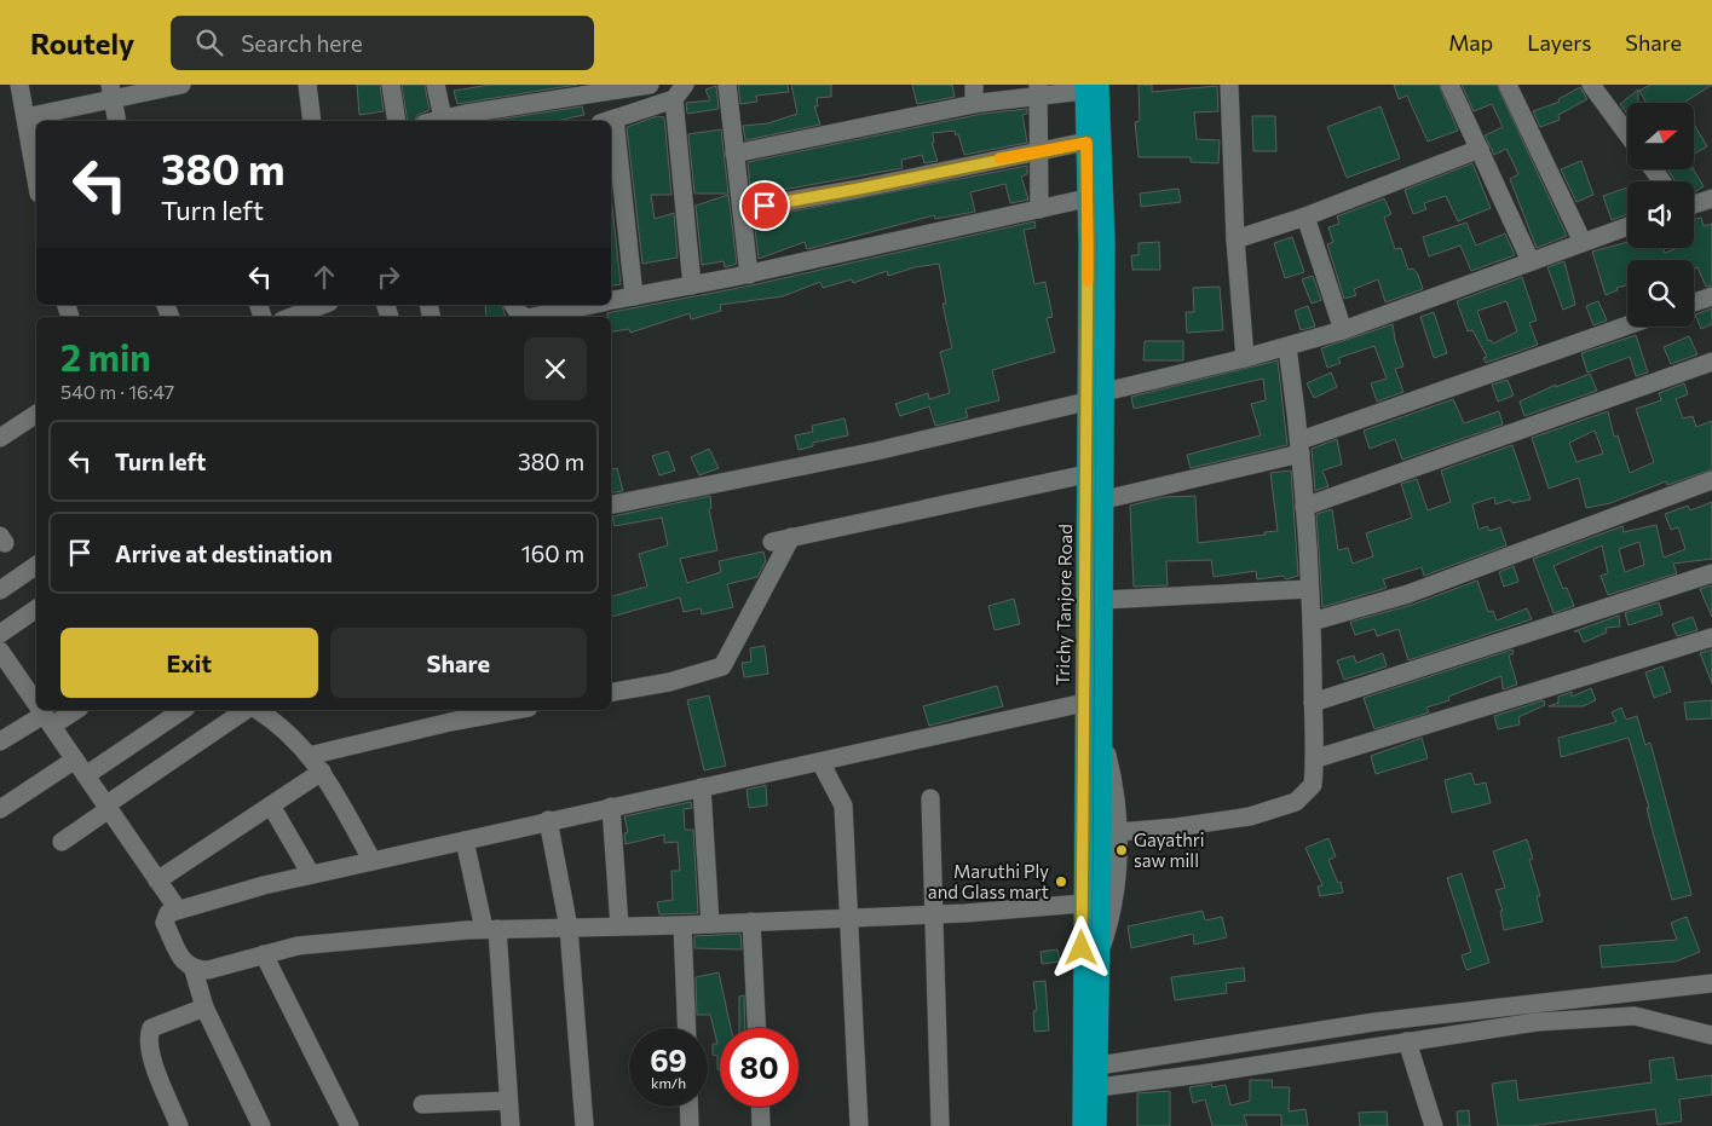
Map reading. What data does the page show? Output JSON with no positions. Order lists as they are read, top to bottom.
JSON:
{
  "streets": {
    "highway": ["Trichy Tanjore Road"]
  },
  "places": ["Gayathri saw mill", "Maruthi Ply and Glass mart"],
  "north": "right",
  "page": {
    "header": "Routely",
    "search": "Search here",
    "nav": ["Map", "Layers", "Share"],
    "turn": ["380 m", "Turn left"],
    "heading": ["2 min", "540 m · 16:47"],
    "list": [
      {
        "name": "Turn left",
        "value": "380 m"
      },
      {
        "name": "Arrive at destination",
        "value": "160 m"
      }
    ],
    "buttons": ["Exit", "Share"],
    "speed": "69 km/h",
    "limit": "80"
  }
}
